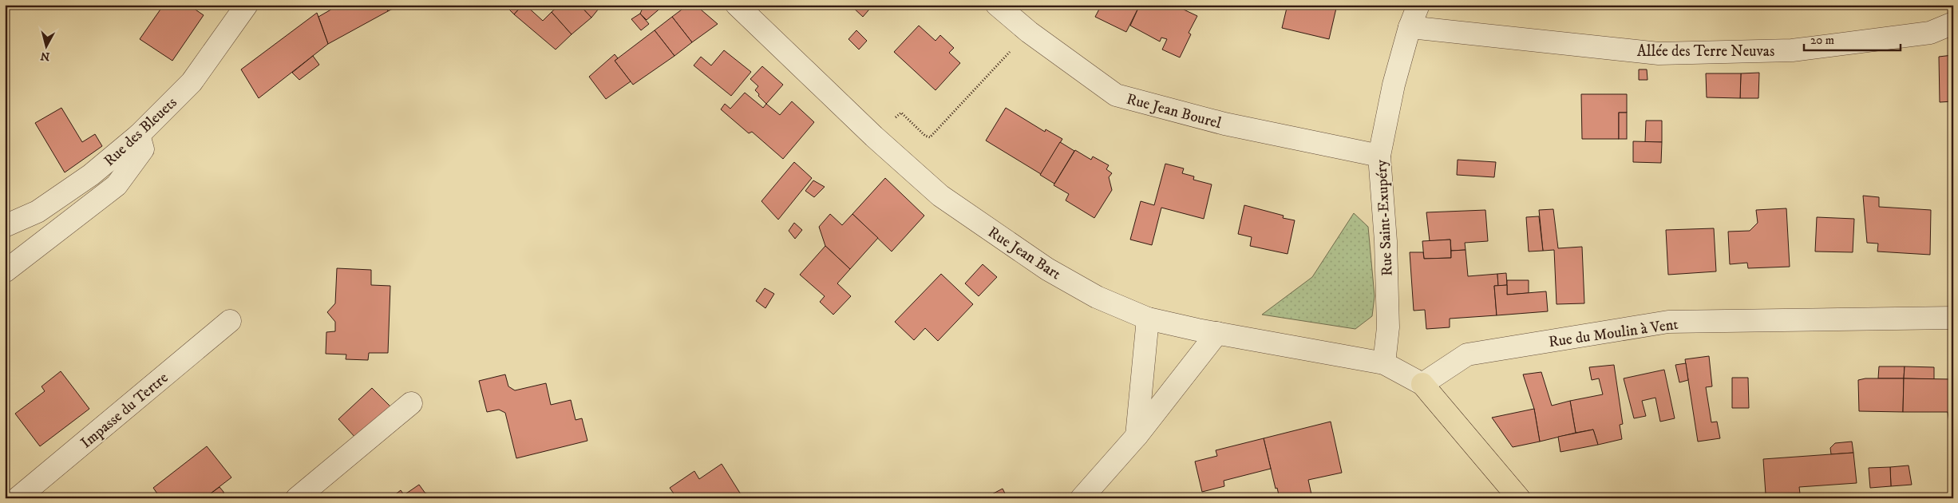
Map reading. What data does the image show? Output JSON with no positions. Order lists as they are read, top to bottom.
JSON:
{
  "streets": {
    "street": [
      "Allée des Terre Neuvas",
      "Rue Jean Bourel",
      "Rue des Bleuets",
      "Rue Saint-Exupéry",
      "Rue Jean Bart",
      "Rue du Moulin à Vent",
      "Impasse du Tertre"
    ]
  },
  "crossings": [
    ["Allée des Terre Neuvas", "Rue Saint-Exupéry"],
    ["Rue Jean Bourel", "Rue Saint-Exupéry"],
    ["Rue Saint-Exupéry", "Rue Jean Bart"]
  ],
  "scale_bar": "20 m",
  "north": "bottom"
}
